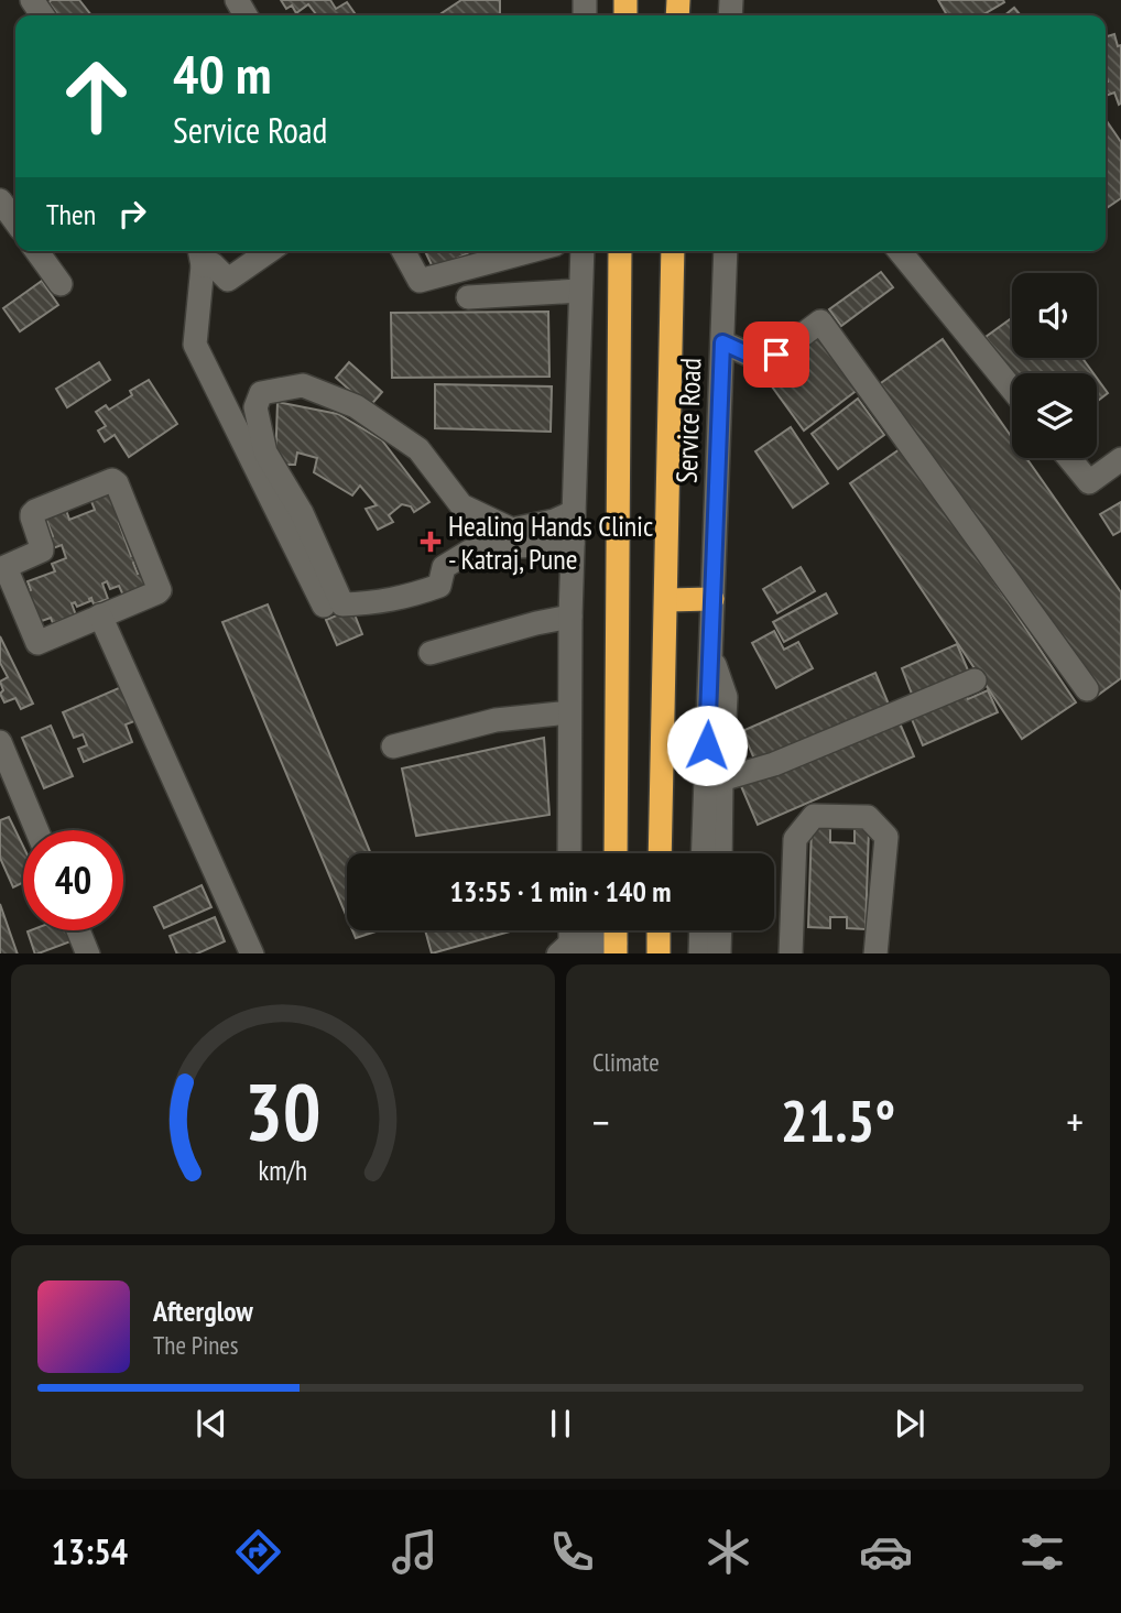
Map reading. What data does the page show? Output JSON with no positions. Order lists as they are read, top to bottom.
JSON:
{
  "streets": {
    "street": ["Service Road"]
  },
  "places": {
    "health": ["Healing Hands Clinic - Katraj, Pune"]
  },
  "page": {
    "turn": ["40 m", "Service Road"],
    "then": "Then",
    "limit": "40",
    "trip": "13:55 · 1 min · 140 m",
    "tile": "Climate",
    "heat": ["−", "21.5°", "+"],
    "song": ["Afterglow", "The Pines"],
    "tabs": "13:54",
    "gauge": ["30", "km/h"]
  }
}
